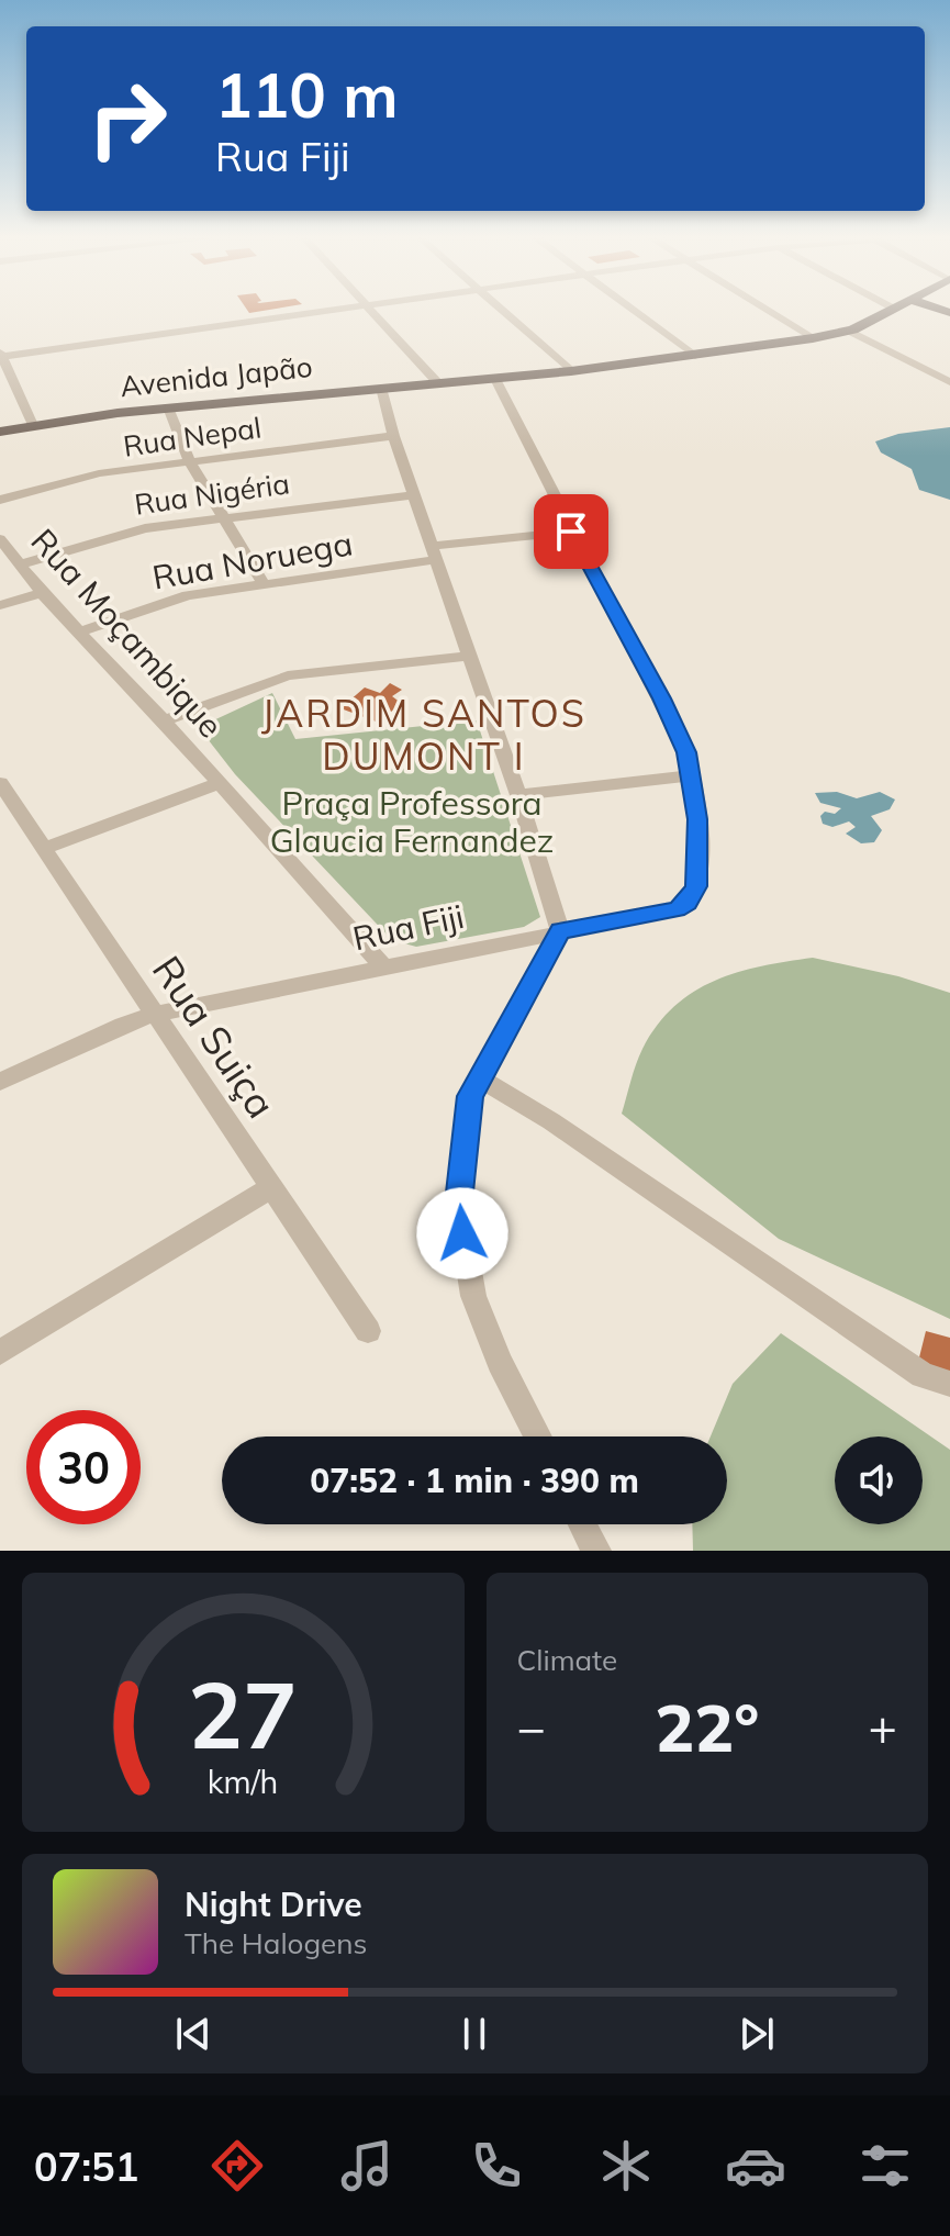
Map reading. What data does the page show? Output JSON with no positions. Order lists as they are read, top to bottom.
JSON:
{
  "streets": {
    "main road": ["Avenida Japão"],
    "street": [
      "Rua Nepal",
      "Rua Nigéria",
      "Rua Noruega",
      "Rua Moçambique",
      "Rua Fiji",
      "Rua Suiça"
    ]
  },
  "crossings": [
    ["Rua Nigéria", "Rua Moçambique"],
    ["Rua Noruega", "Rua Moçambique"],
    ["Rua Moçambique", "Rua Fiji"],
    ["Rua Fiji", "Rua Suiça"]
  ],
  "districts": ["JARDIM SANTOS DUMONT I"],
  "parks": ["Praça Professora Glaucia Fernandez"],
  "page": {
    "turn": ["110 m", "Rua Fiji"],
    "limit": "30",
    "trip": "07:52 · 1 min · 390 m",
    "tile": "Climate",
    "heat": ["−", "22°", "+"],
    "song": ["Night Drive", "The Halogens"],
    "tabs": "07:51",
    "gauge": ["27", "km/h"]
  }
}
